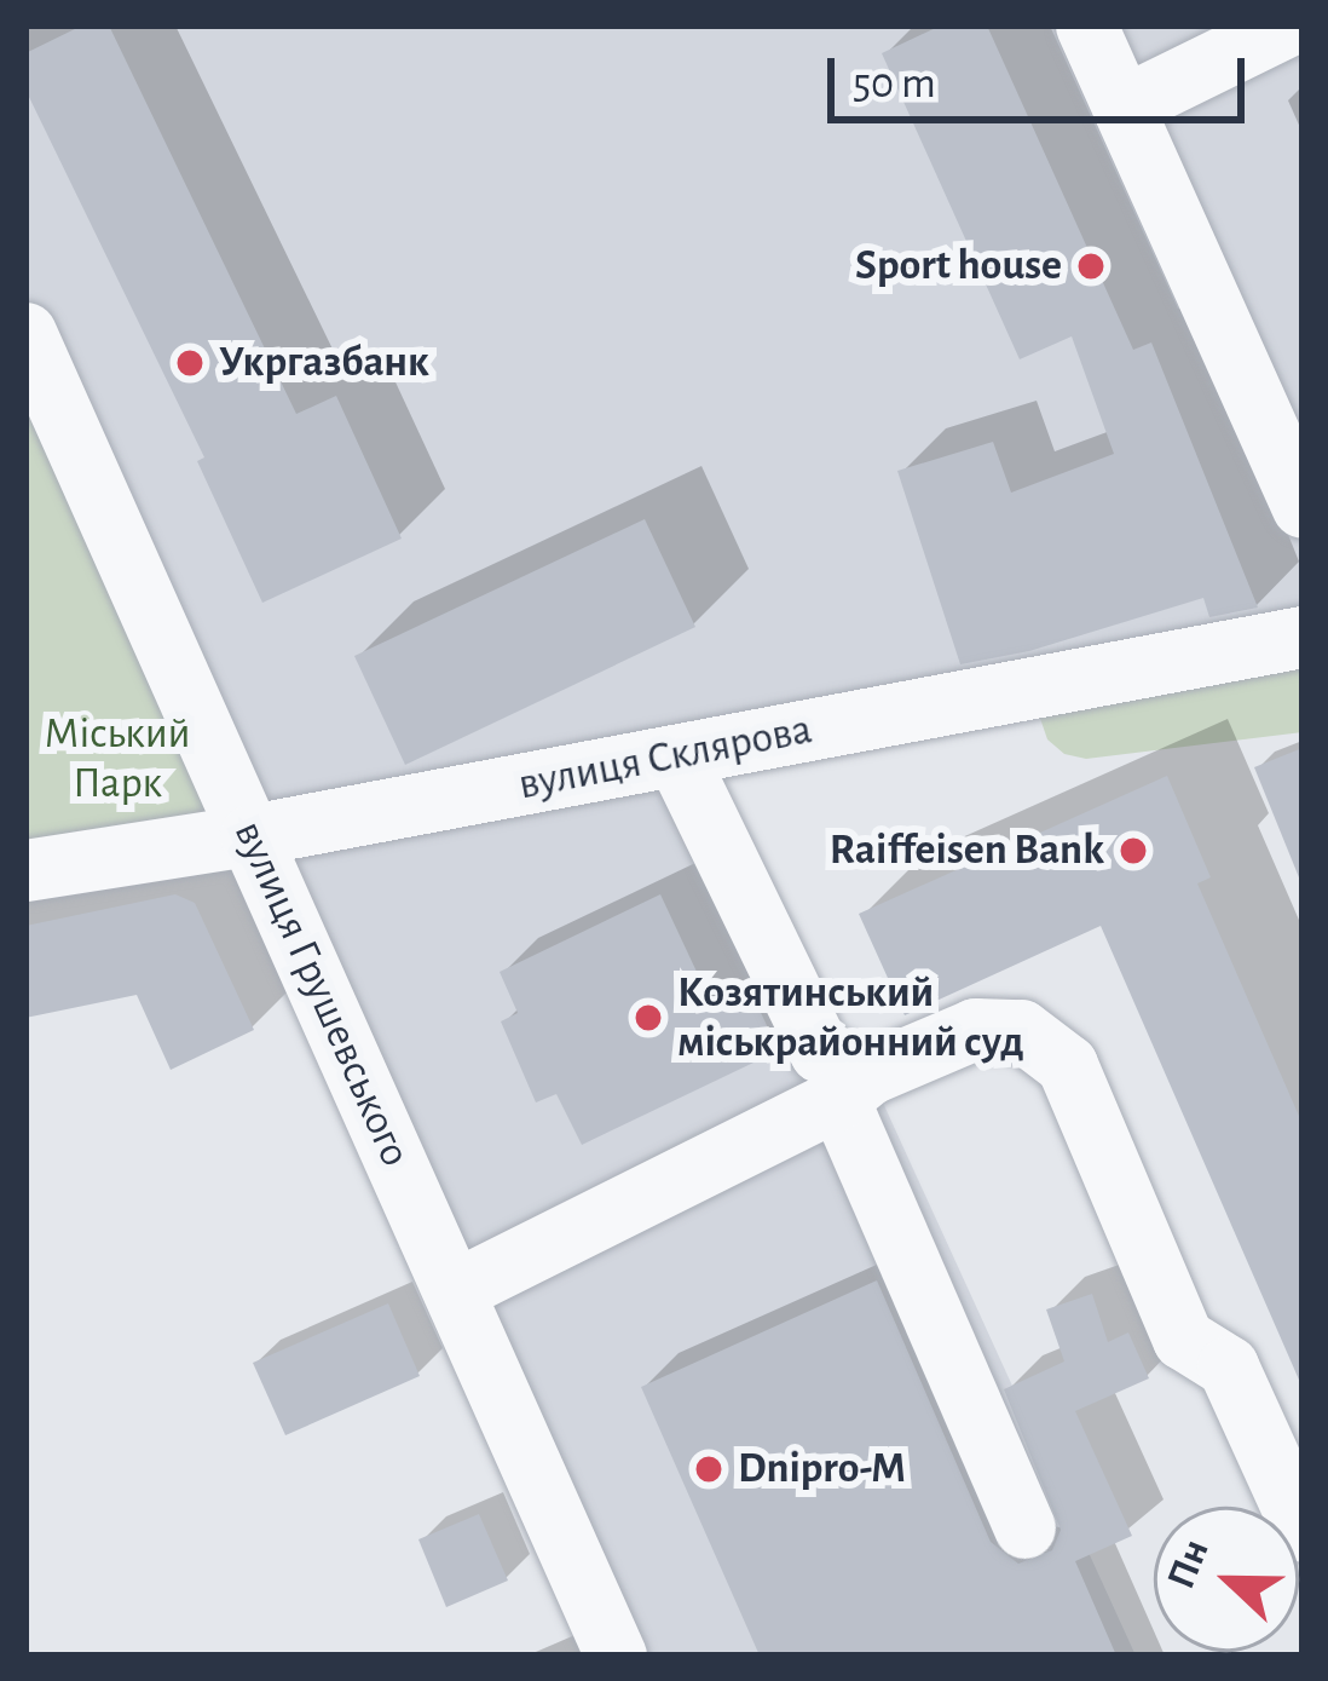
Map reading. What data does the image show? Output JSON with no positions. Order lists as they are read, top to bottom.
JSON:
{
  "streets": {
    "street": ["вулиця Склярова", "вулиця Грушевського"]
  },
  "crossings": [
    ["вулиця Склярова", "вулиця Грушевського"]
  ],
  "parks": ["Міський Парк"],
  "places": [
    "Sport house",
    "Укргазбанк",
    "Raiffeisen Bank",
    "Козятинський міськрайонний суд",
    "Dnipro-M"
  ],
  "scale_bar": "50 m",
  "north": "left"
}
